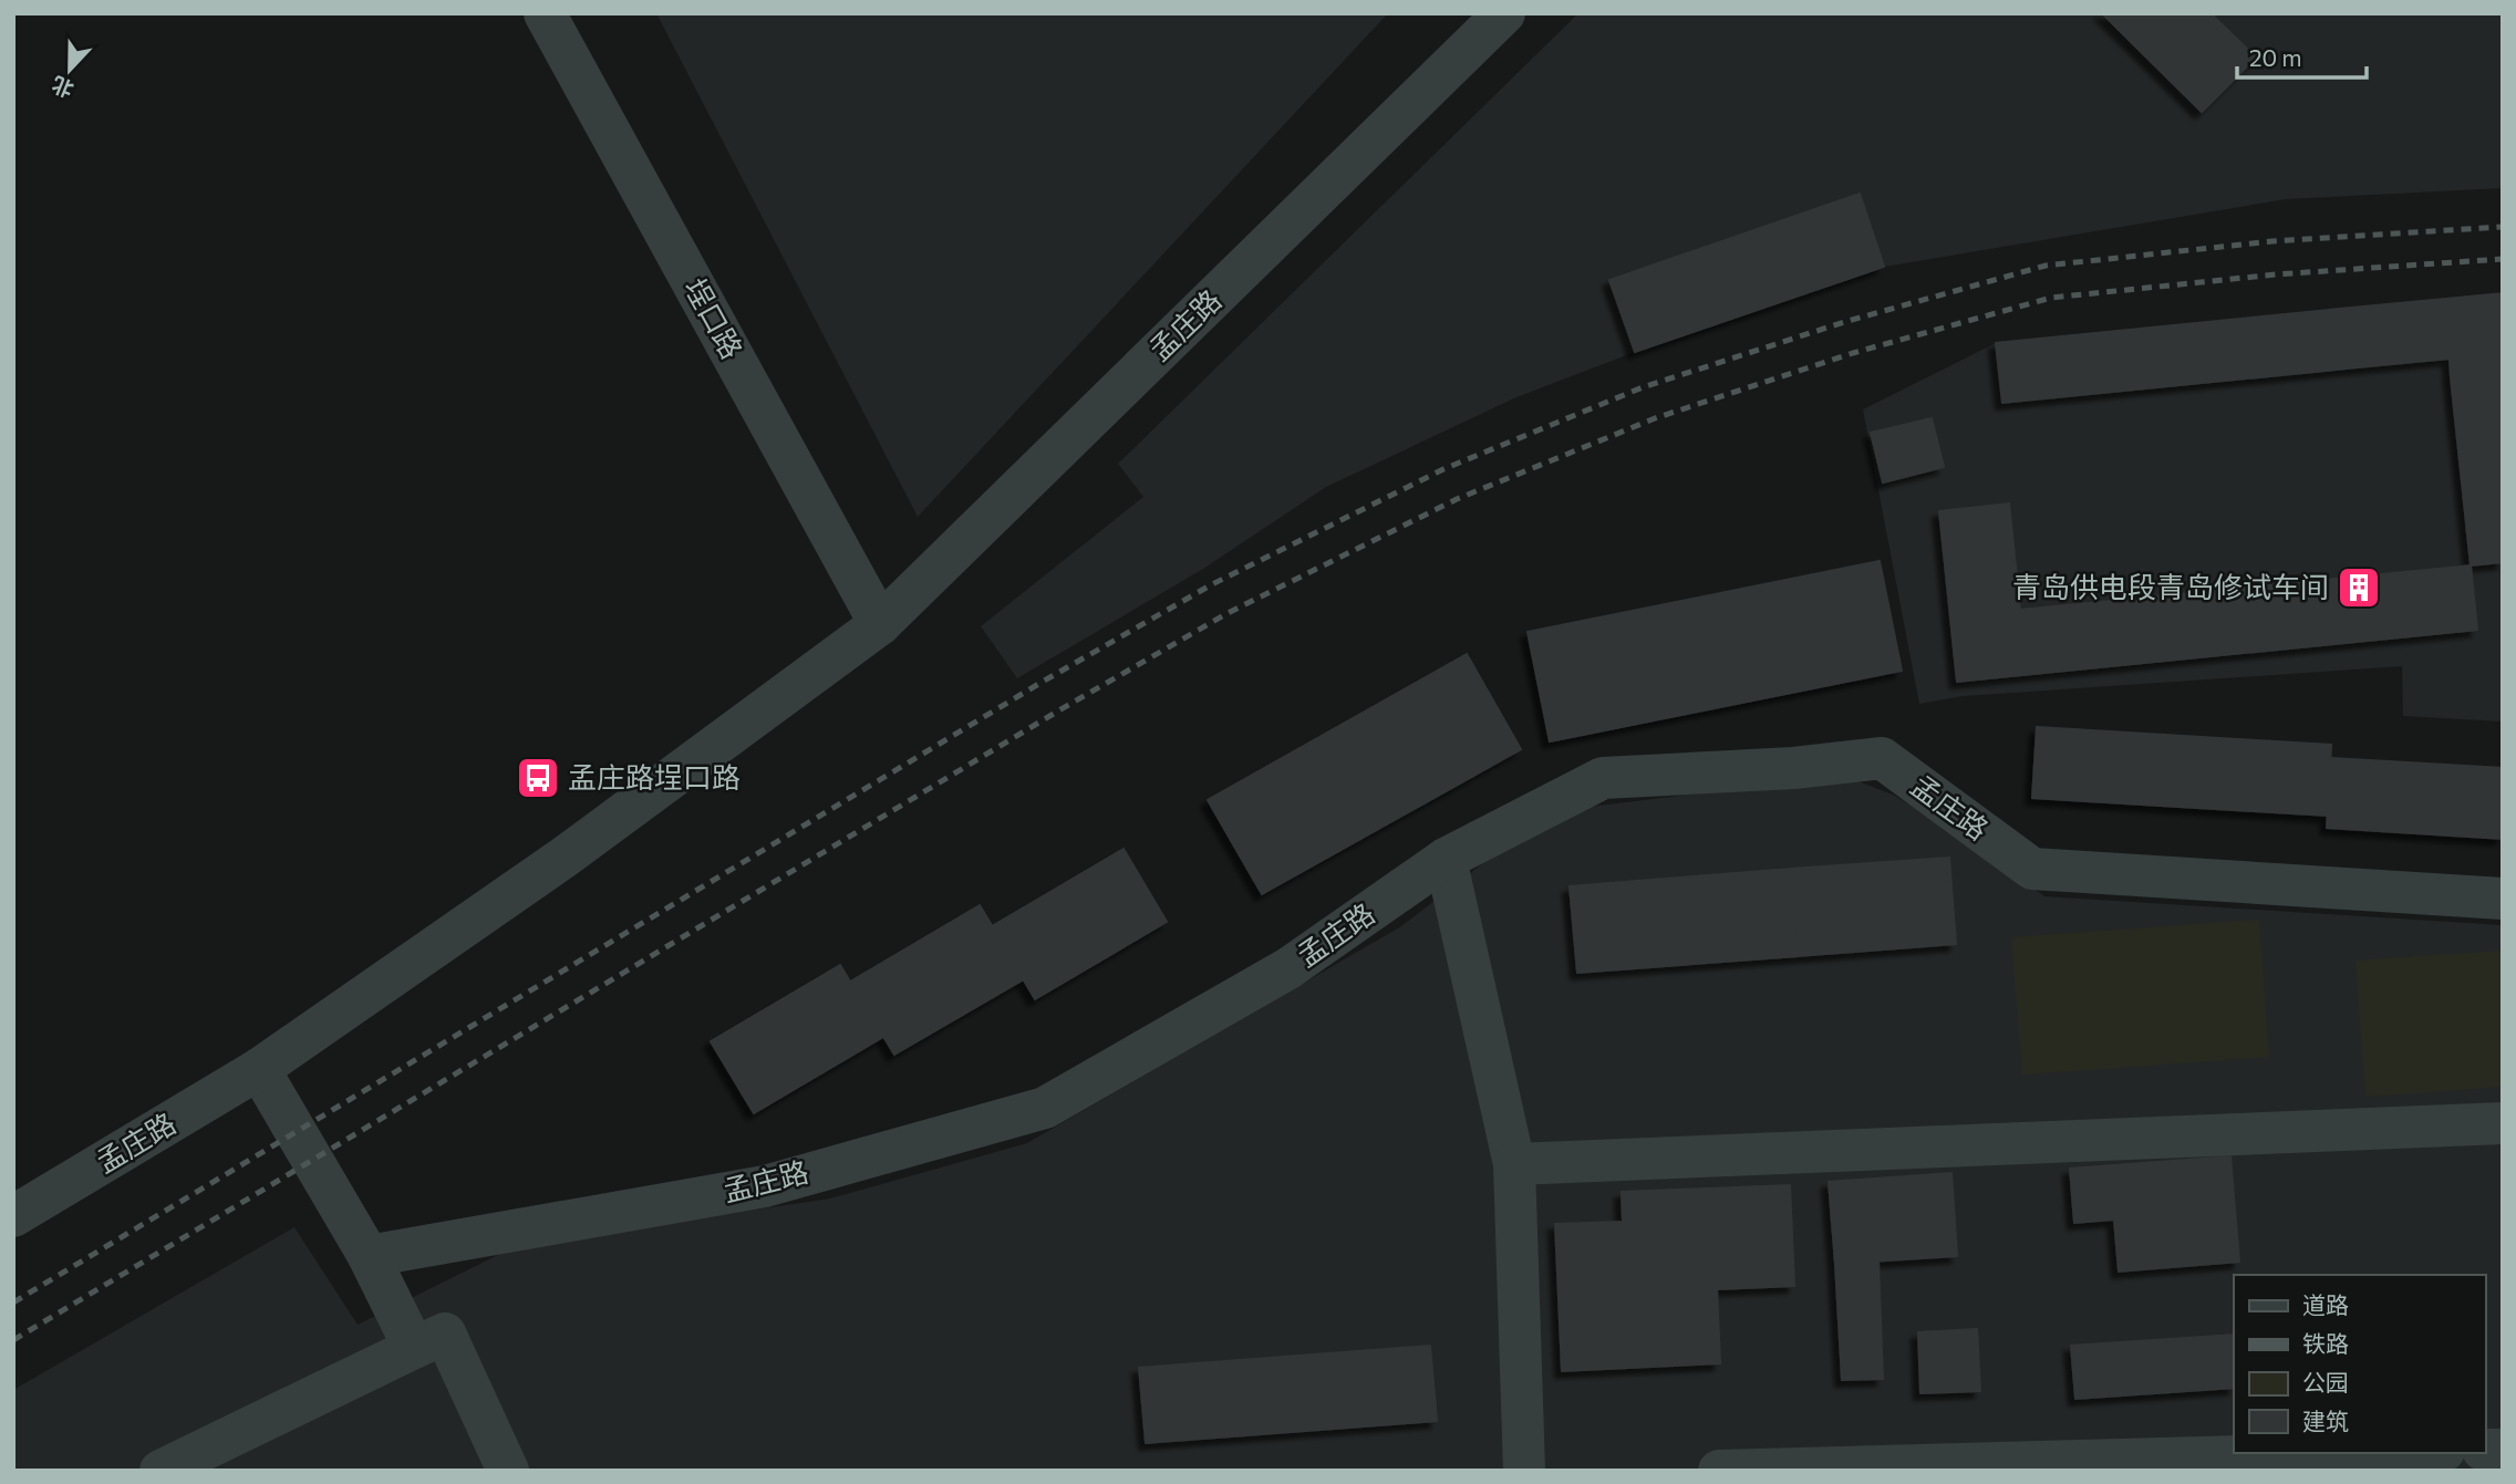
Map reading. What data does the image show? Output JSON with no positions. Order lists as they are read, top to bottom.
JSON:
{
  "streets": {
    "street": ["埕口路", "孟庄路"]
  },
  "crossings": [
    ["埕口路", "孟庄路"]
  ],
  "places": {
    "building": ["青岛供电段青岛修试车间"],
    "bus stop": ["孟庄路埕口路"]
  },
  "legend": [
    "道路",
    "铁路",
    "公园",
    "建筑"
  ],
  "scale_bar": "20 m",
  "north": "bottom"
}
